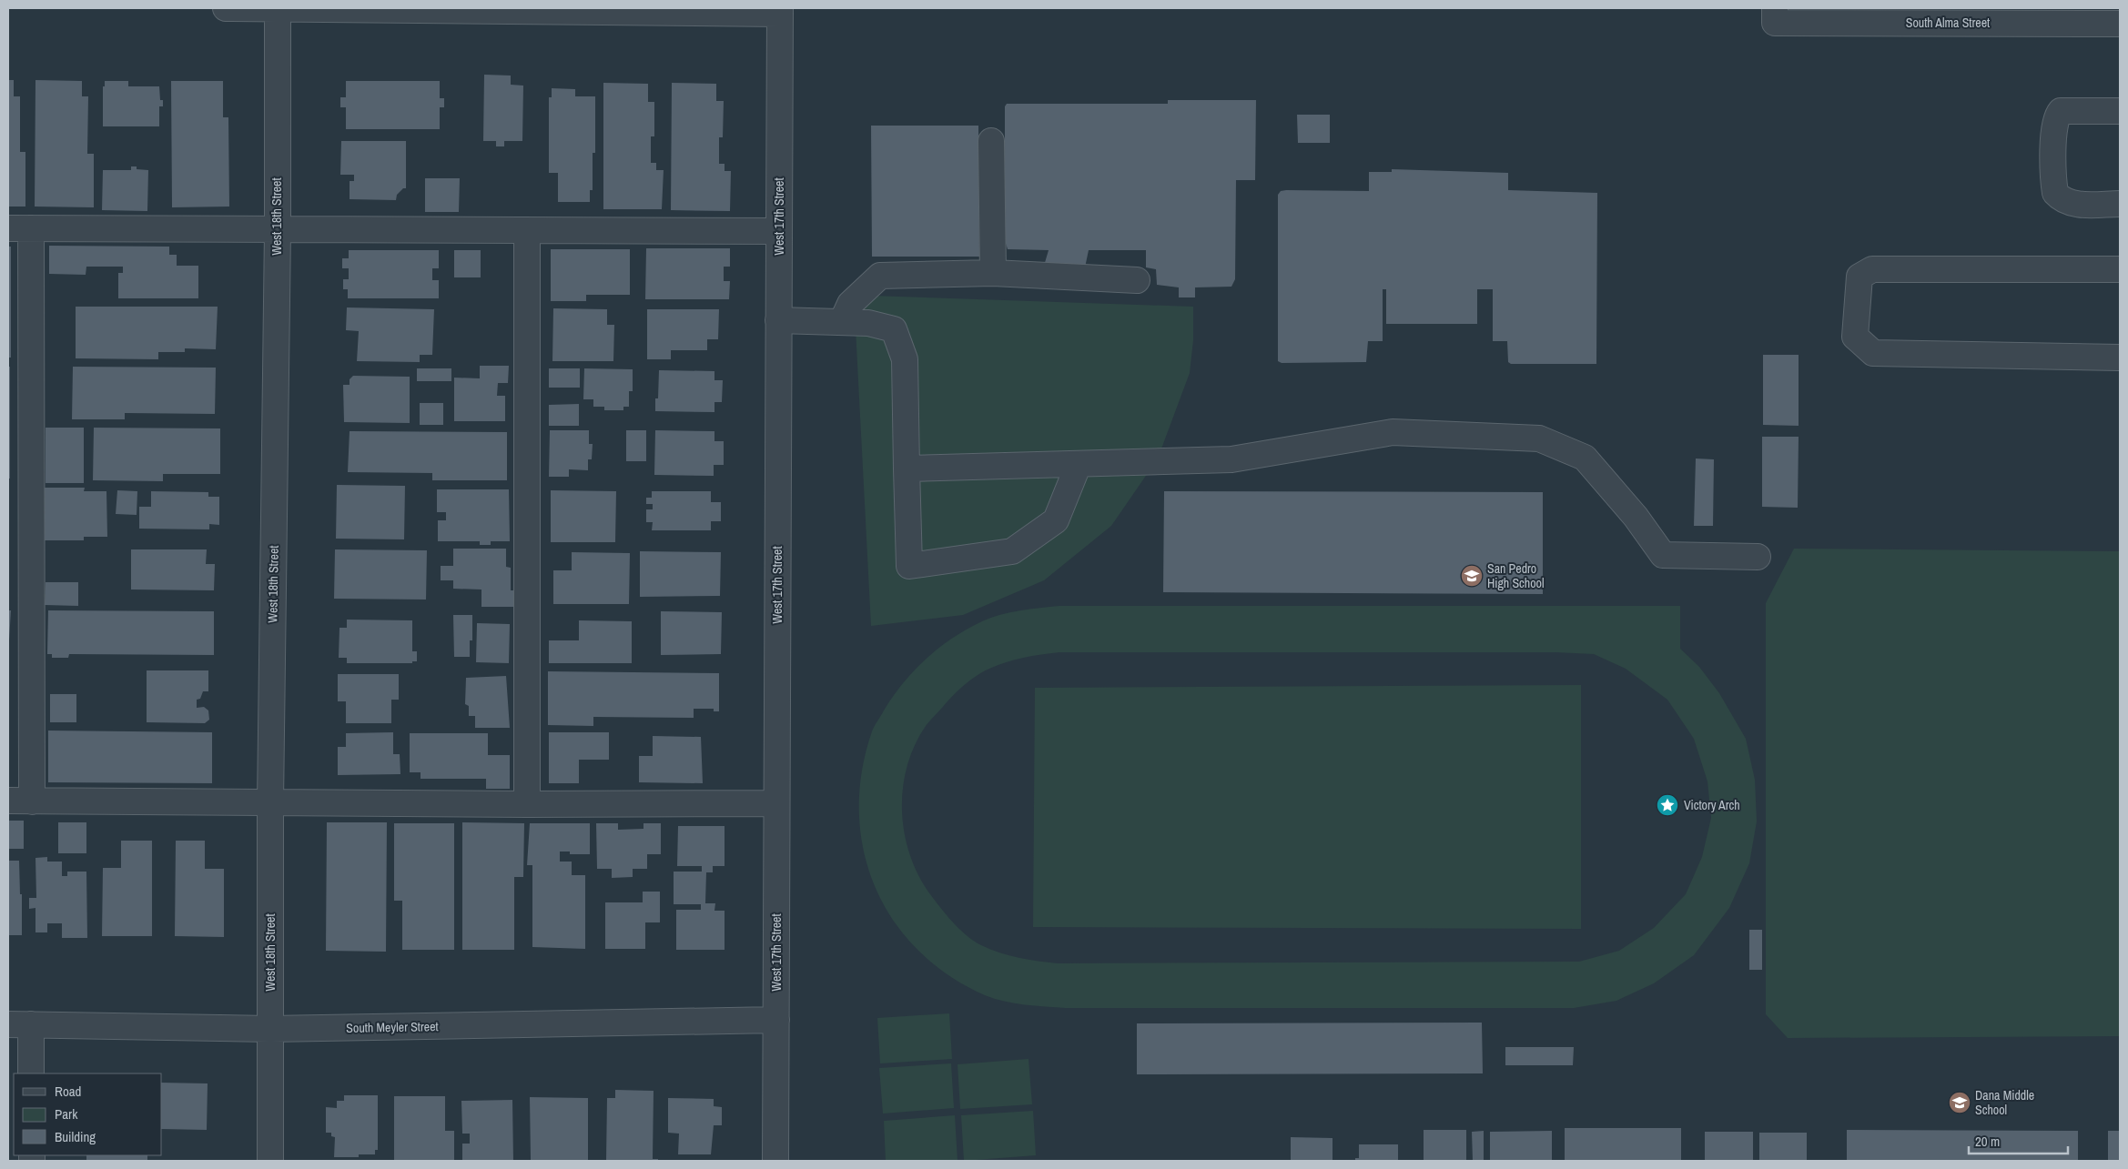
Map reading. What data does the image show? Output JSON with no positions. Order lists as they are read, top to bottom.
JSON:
{
  "streets": {
    "street": [
      "South Alma Street",
      "West 18th Street",
      "West 17th Street",
      "South Meyler Street"
    ]
  },
  "crossings": [
    ["West 18th Street", "South Meyler Street"],
    ["West 17th Street", "South Meyler Street"]
  ],
  "places": {
    "school or university": ["San Pedro High School", "Dana Middle School"],
    "place": ["Victory Arch"]
  },
  "legend": ["Road", "Park", "Building"],
  "scale_bar": "20 m"
}
